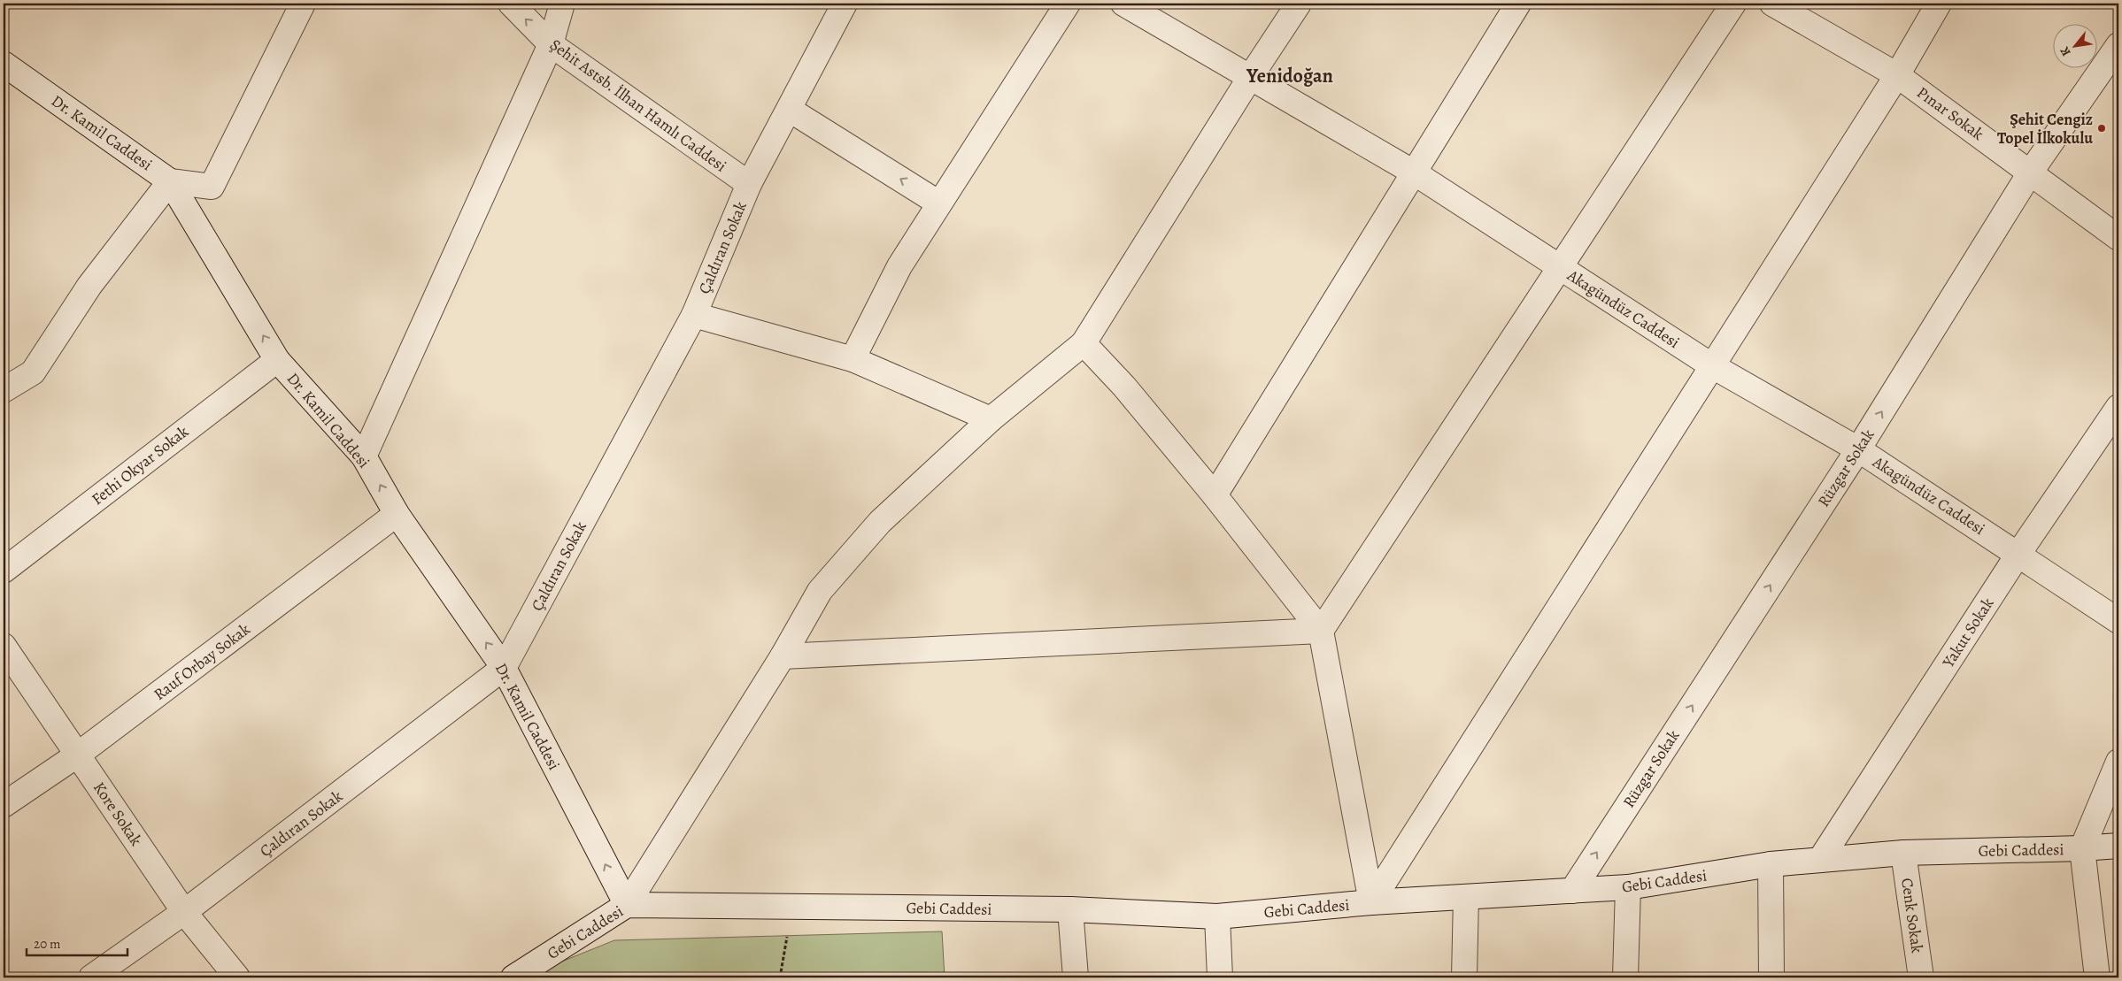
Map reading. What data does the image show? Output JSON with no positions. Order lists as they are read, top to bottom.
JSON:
{
  "streets": {
    "street": [
      "Şehit Astsb. İlhan Hamlı Caddesi",
      "Pınar Sokak",
      "Dr. Kamil Caddesi",
      "Çaldıran Sokak",
      "Akagündüz Caddesi",
      "Fethi Okyar Sokak",
      "Rüzgar Sokak",
      "Yakut Sokak",
      "Rauf Orbay Sokak",
      "Kore Sokak",
      "Gebi Caddesi",
      "Cenk Sokak"
    ]
  },
  "crossings": [
    ["Şehit Astsb. İlhan Hamlı Caddesi", "Çaldıran Sokak"],
    ["Pınar Sokak", "Rüzgar Sokak"],
    ["Dr. Kamil Caddesi", "Çaldıran Sokak"],
    ["Dr. Kamil Caddesi", "Fethi Okyar Sokak"],
    ["Dr. Kamil Caddesi", "Rauf Orbay Sokak"],
    ["Dr. Kamil Caddesi", "Gebi Caddesi"],
    ["Çaldıran Sokak", "Kore Sokak"],
    ["Akagündüz Caddesi", "Rüzgar Sokak"],
    ["Akagündüz Caddesi", "Yakut Sokak"],
    ["Rüzgar Sokak", "Gebi Caddesi"],
    ["Yakut Sokak", "Gebi Caddesi"],
    ["Rauf Orbay Sokak", "Kore Sokak"],
    ["Gebi Caddesi", "Cenk Sokak"]
  ],
  "one_way": ["Dr. Kamil Caddesi"],
  "districts": ["Yenidoğan"],
  "places": ["Şehit Cengiz Topel İlkokulu"],
  "scale_bar": "20 m",
  "north": "bottom left"
}
